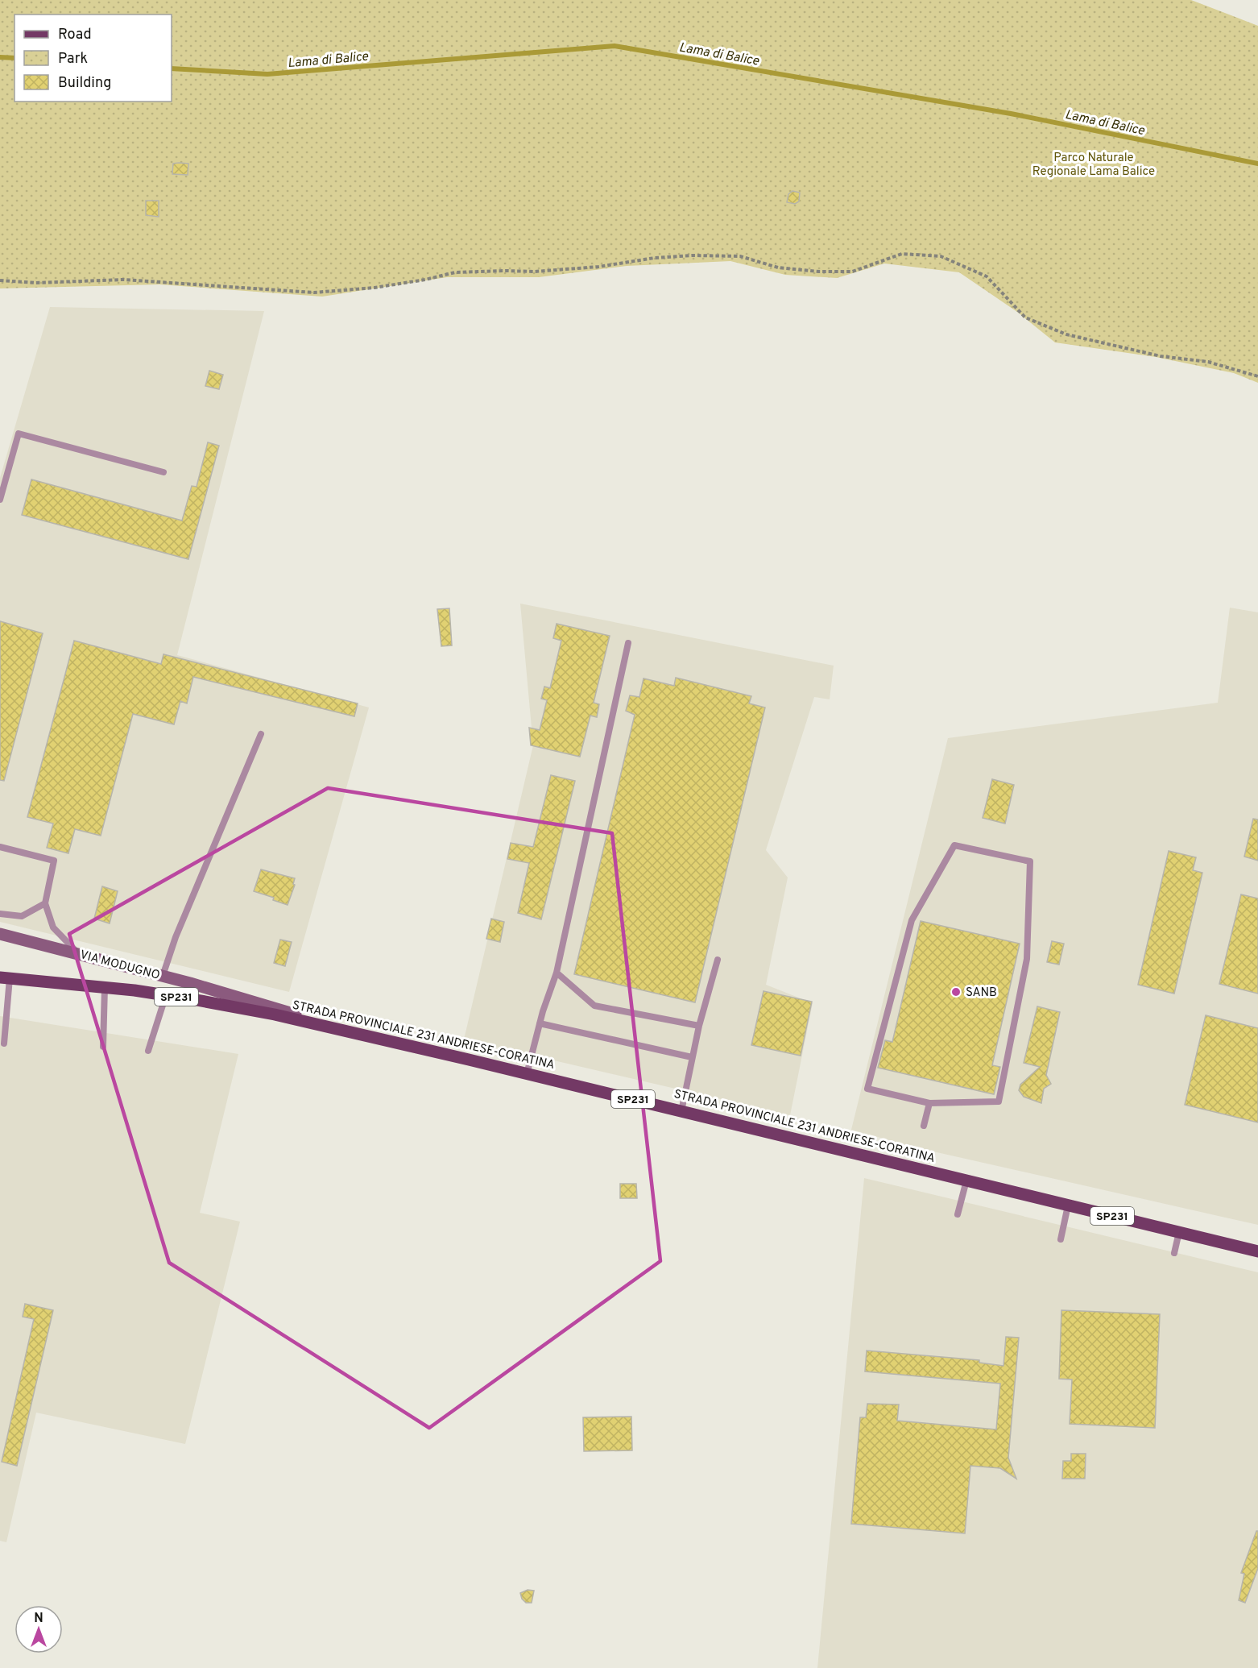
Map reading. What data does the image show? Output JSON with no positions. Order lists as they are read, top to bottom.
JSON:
{
  "streets": {
    "main road": ["SP231", "STRADA PROVINCIALE 231 ANDRIESE-CORATINA"],
    "street": ["VIA MODUGNO"]
  },
  "crossings": [
    ["VIA MODUGNO", "STRADA PROVINCIALE 231 ANDRIESE-CORATINA"]
  ],
  "water": ["Lama di Balice"],
  "parks": ["Parco Naturale Regionale Lama Balice"],
  "places": ["SANB"],
  "legend": ["Road", "Park", "Building"],
  "north": "top"
}
